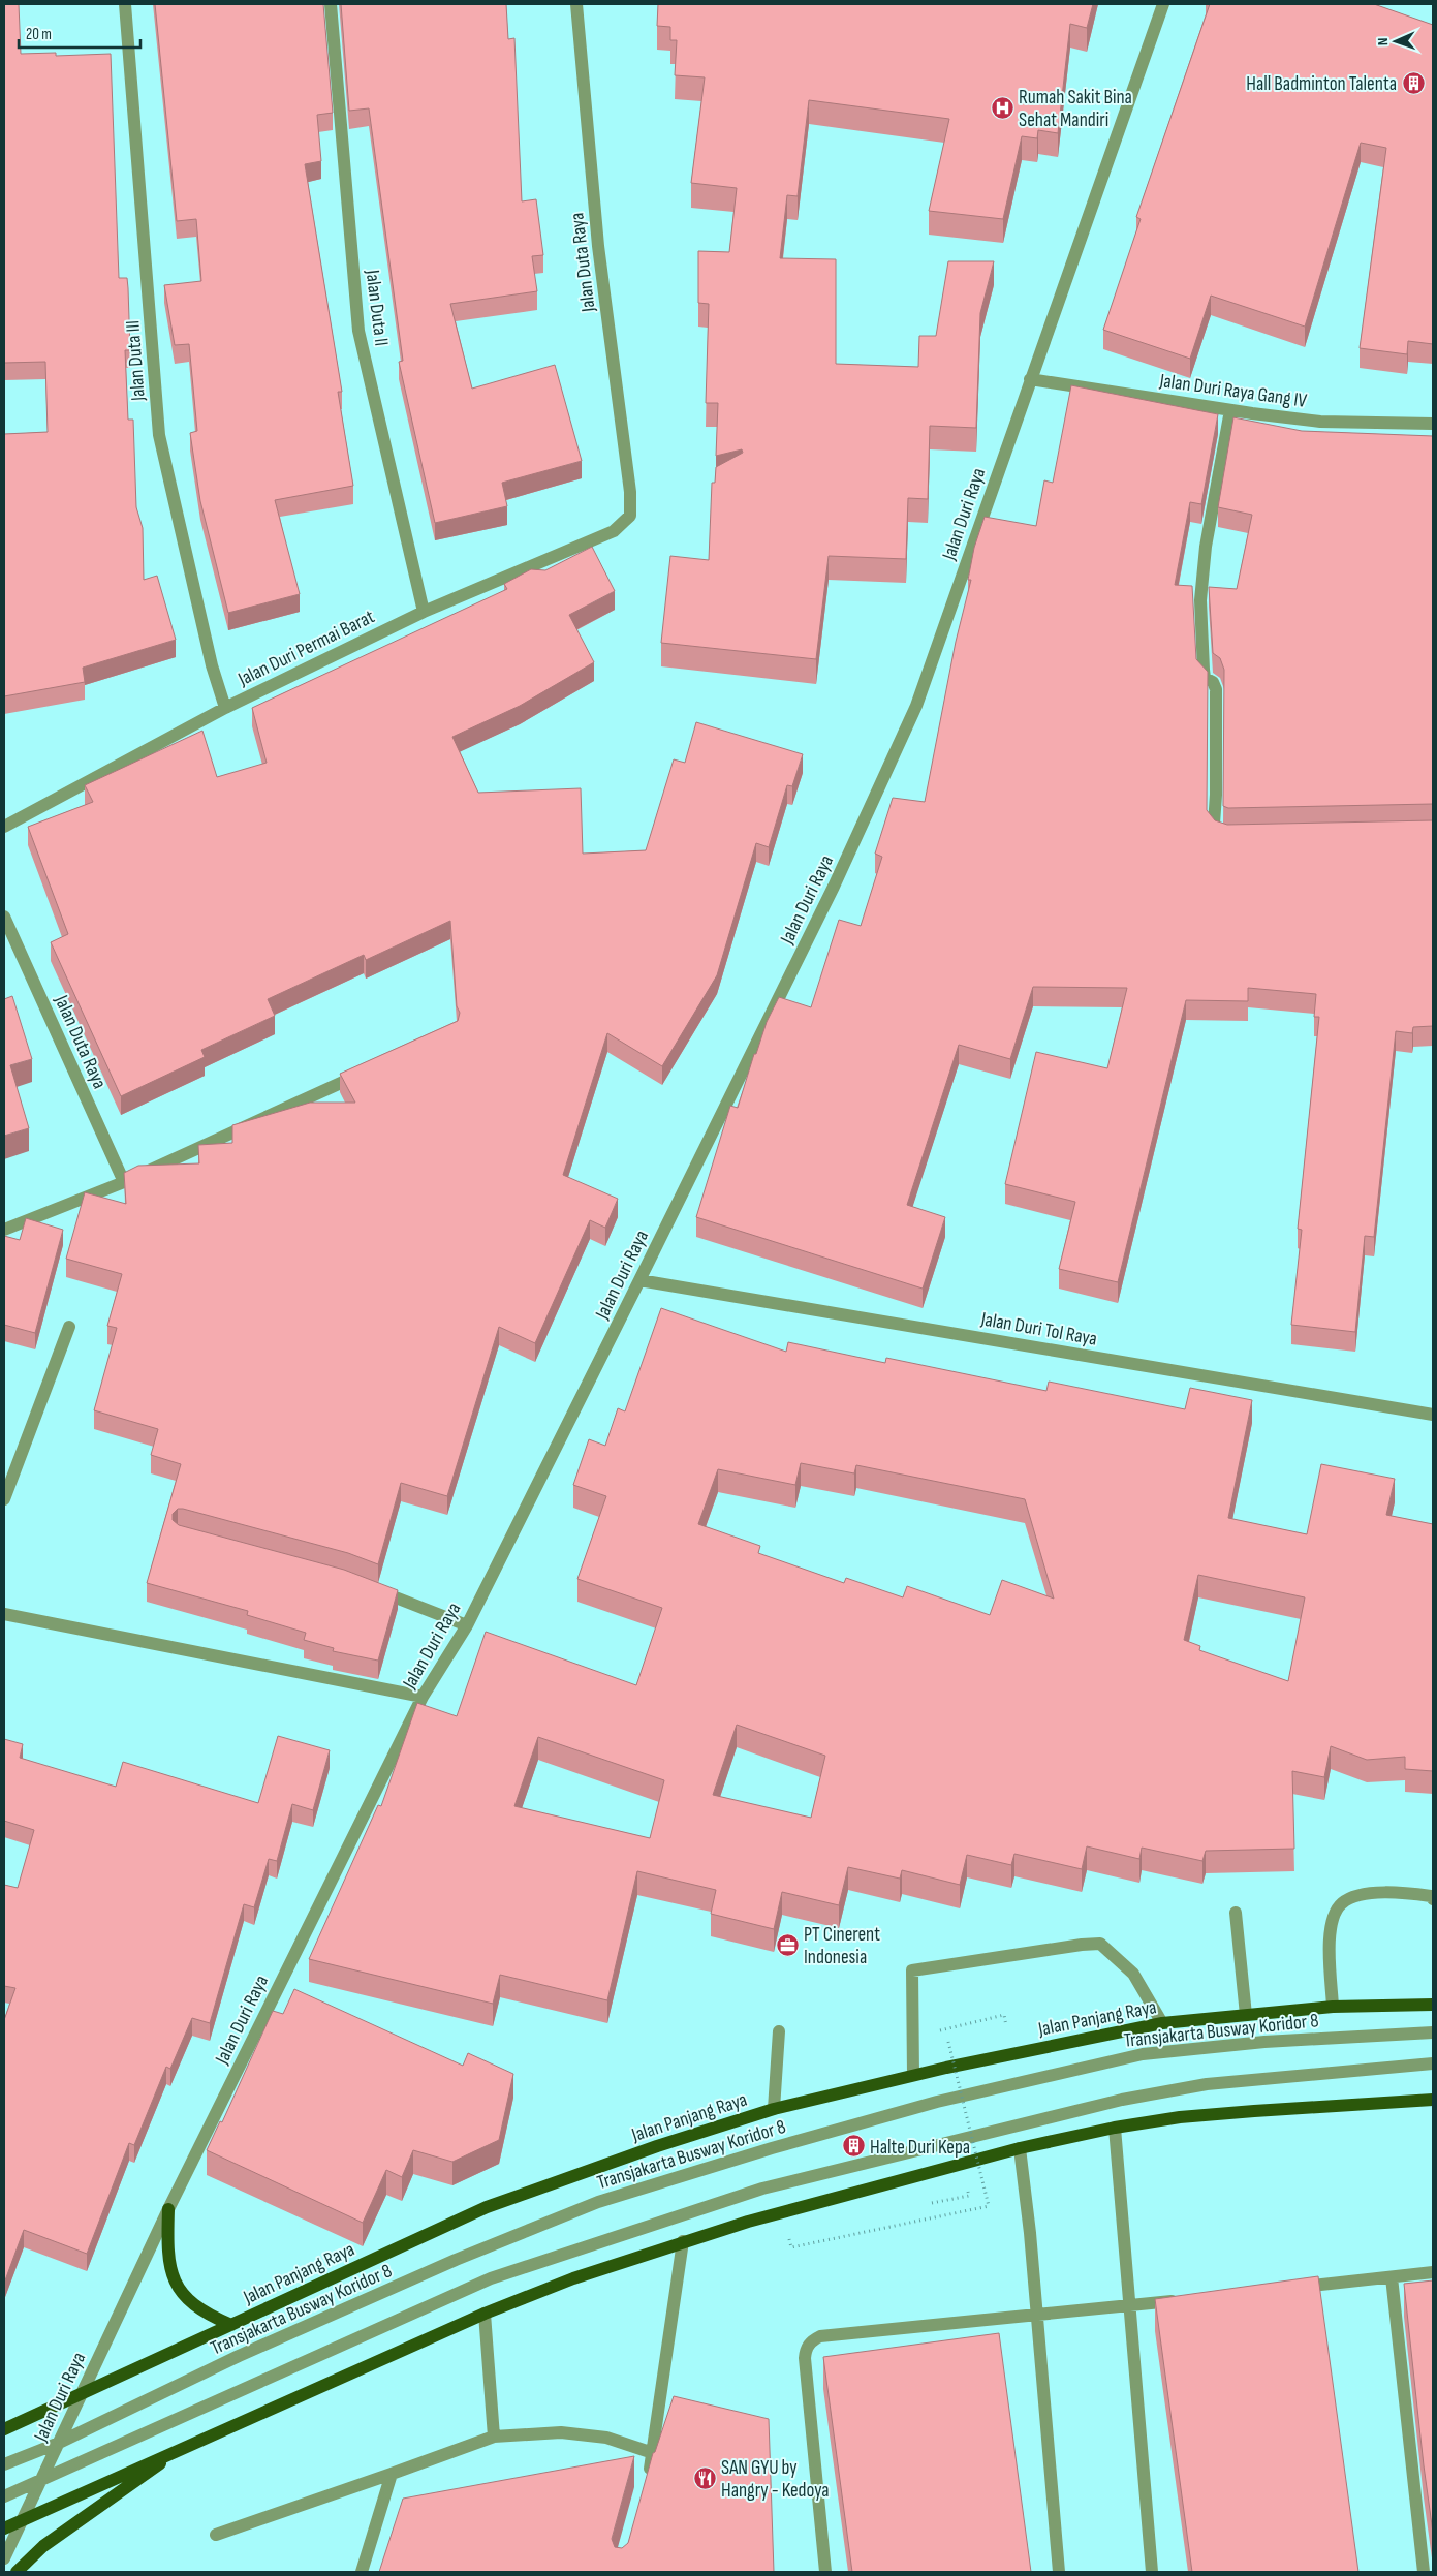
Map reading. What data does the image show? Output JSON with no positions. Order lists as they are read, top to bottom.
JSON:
{
  "streets": {
    "main road": ["Jalan Panjang Raya"],
    "street": [
      "Jalan Duta Raya",
      "Jalan Duta II",
      "Jalan Duta III",
      "Jalan Duri Raya Gang IV",
      "Jalan Duri Raya",
      "Jalan Duri Permai Barat",
      "Jalan Duri Tol Raya",
      "Transjakarta Busway Koridor 8"
    ]
  },
  "crossings": [
    ["Jalan Duta Raya", "Jalan Duri Permai Barat"],
    ["Jalan Duta II", "Jalan Duri Permai Barat"],
    ["Jalan Duta III", "Jalan Duri Permai Barat"],
    ["Jalan Duri Raya Gang IV", "Jalan Duri Raya"],
    ["Jalan Duri Raya", "Jalan Duri Tol Raya"],
    ["Jalan Duri Raya", "Jalan Panjang Raya"],
    ["Jalan Duri Raya", "Transjakarta Busway Koridor 8"]
  ],
  "places": {
    "building": ["Hall Badminton Talenta", "Halte Duri Kepa"],
    "hospital": ["Rumah Sakit Bina Sehat Mandiri"],
    "office": ["PT Cinerent Indonesia"],
    "restaurant": ["SAN GYU by Hangry - Kedoya"]
  },
  "scale_bar": "20 m",
  "north": "left"
}
